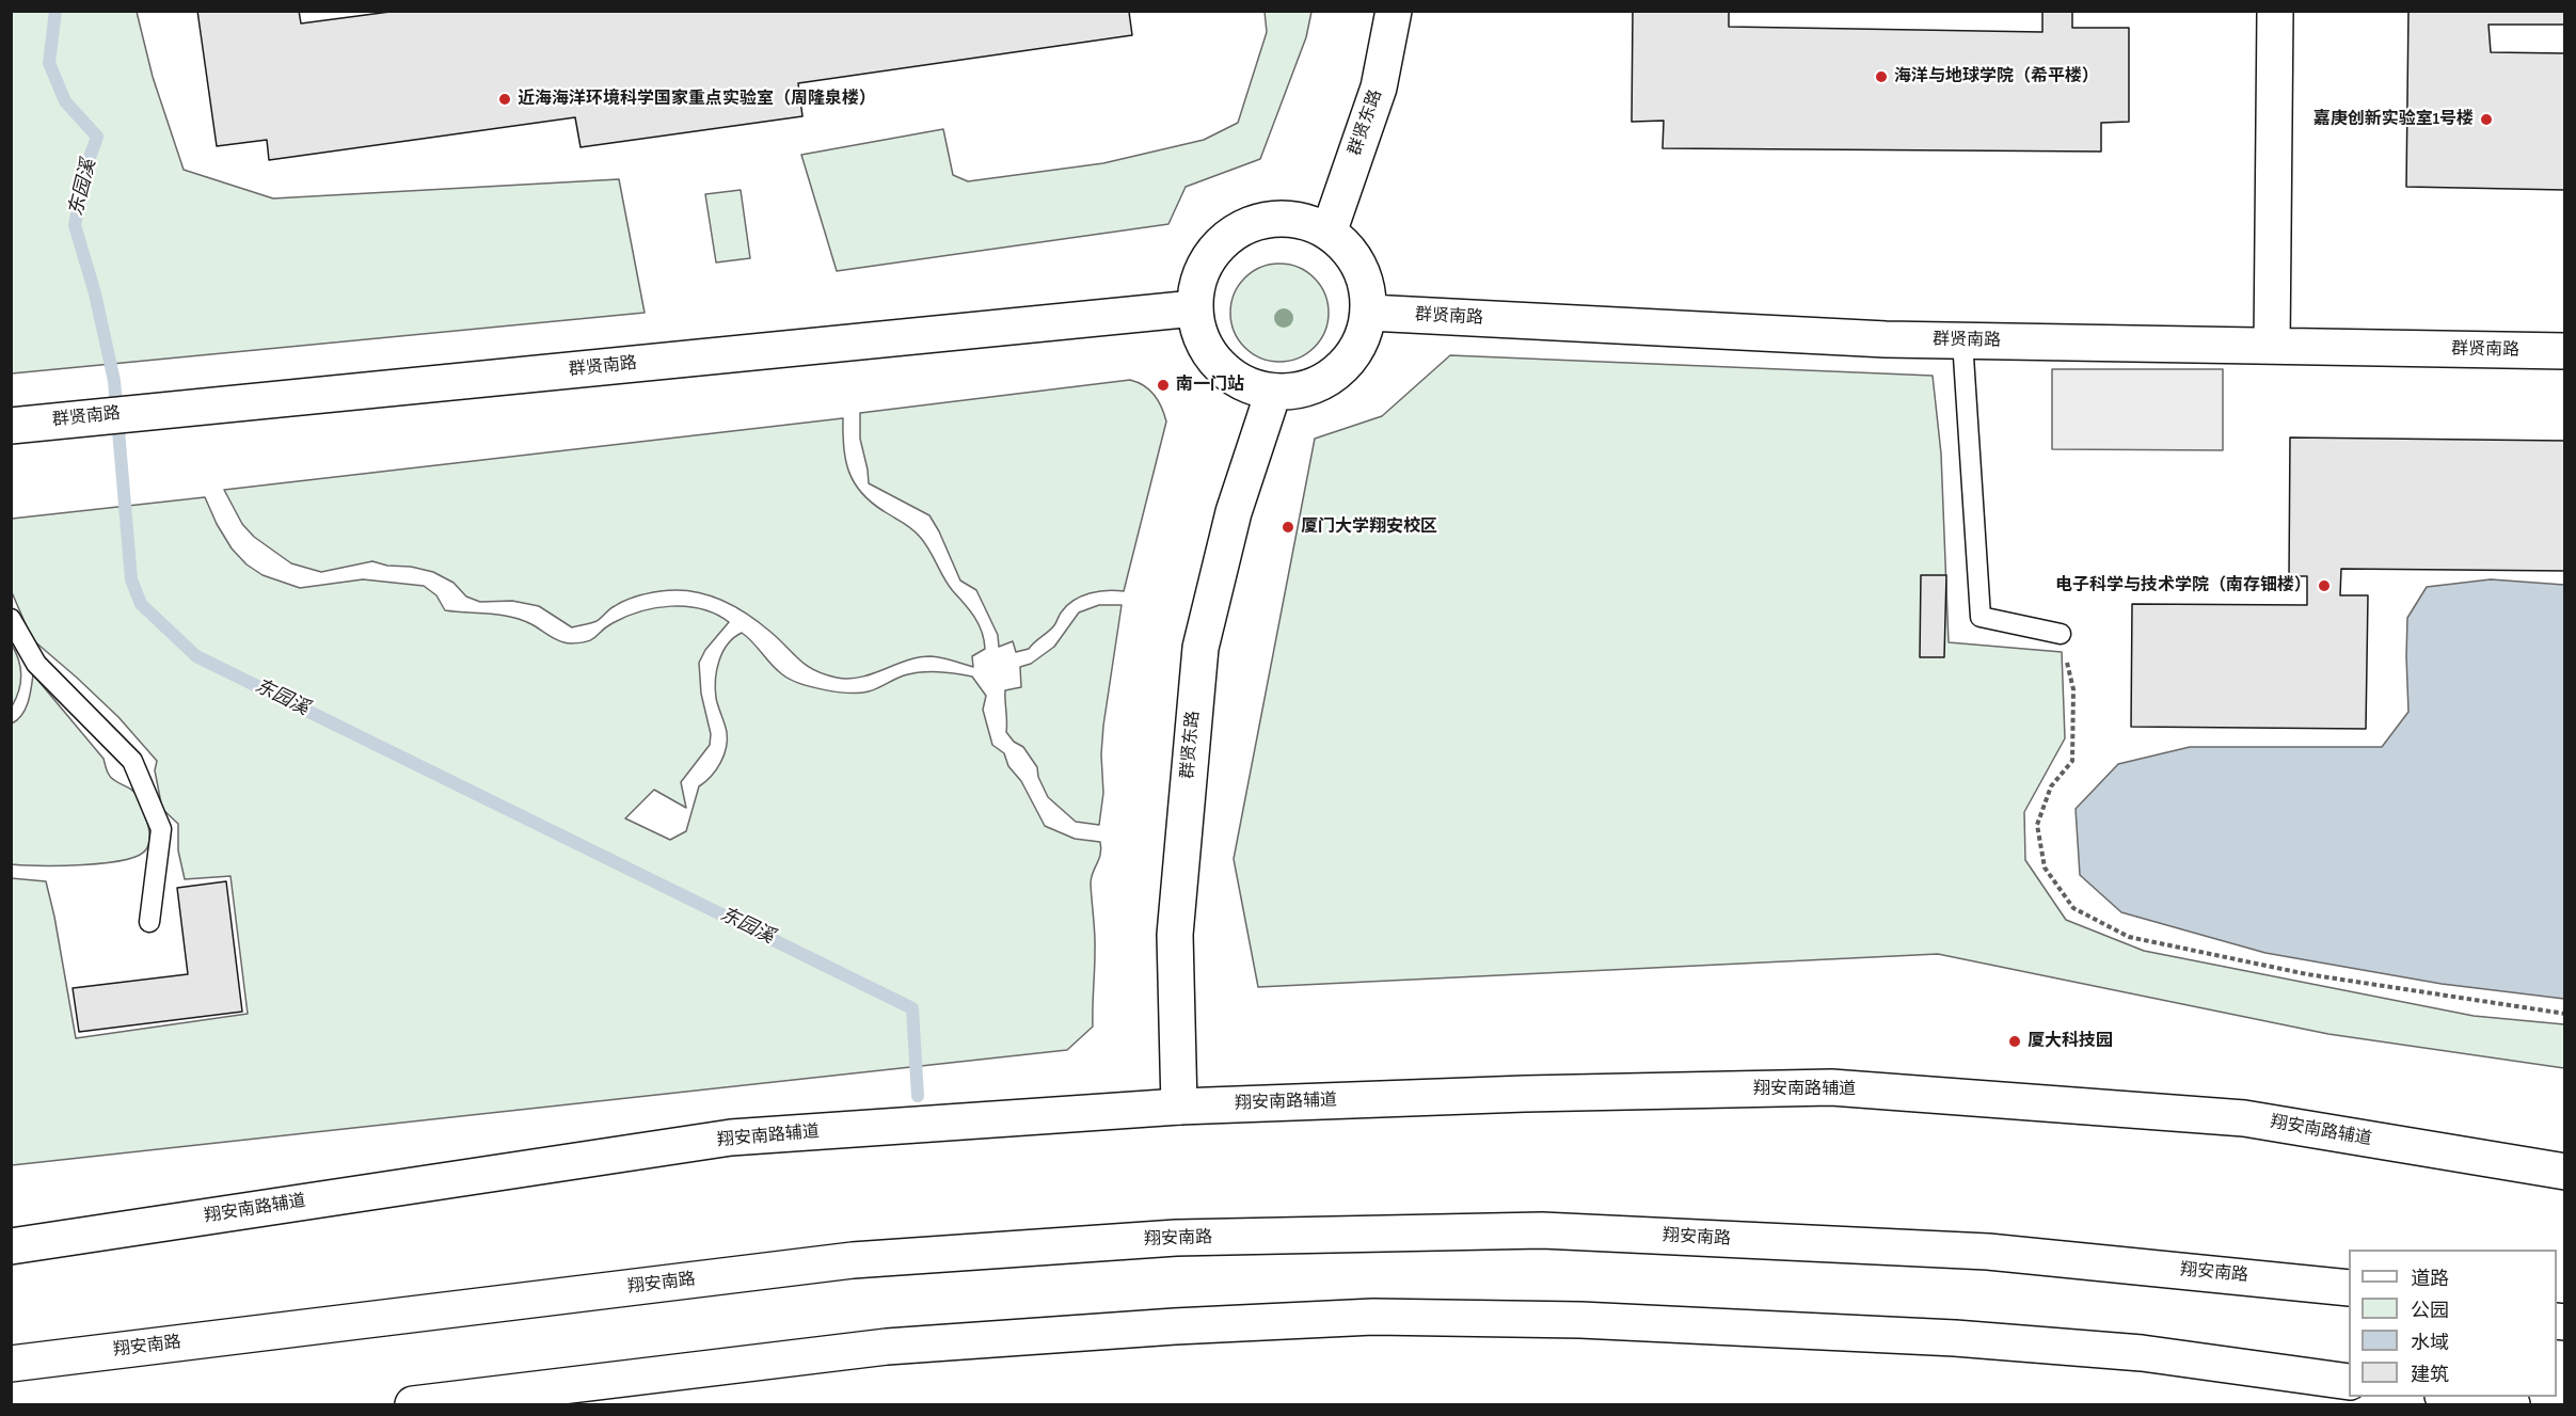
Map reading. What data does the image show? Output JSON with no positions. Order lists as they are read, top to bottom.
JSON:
{
  "streets": {
    "main road": [
      "群贤东路",
      "群贤南路",
      "翔安南路辅道",
      "翔安南路"
    ]
  },
  "crossings": [
    ["群贤东路", "群贤南路"],
    ["群贤东路", "翔安南路辅道"]
  ],
  "water": ["东园溪"],
  "places": [
    "海洋与地球学院（希平楼）",
    "近海海洋环境科学国家重点实验室（周隆泉楼）",
    "嘉庚创新实验室1号楼",
    "南一门站",
    "厦门大学翔安校区",
    "电子科学与技术学院（南存钿楼）",
    "厦大科技园"
  ],
  "legend": [
    "道路",
    "公园",
    "水域",
    "建筑"
  ]
}
